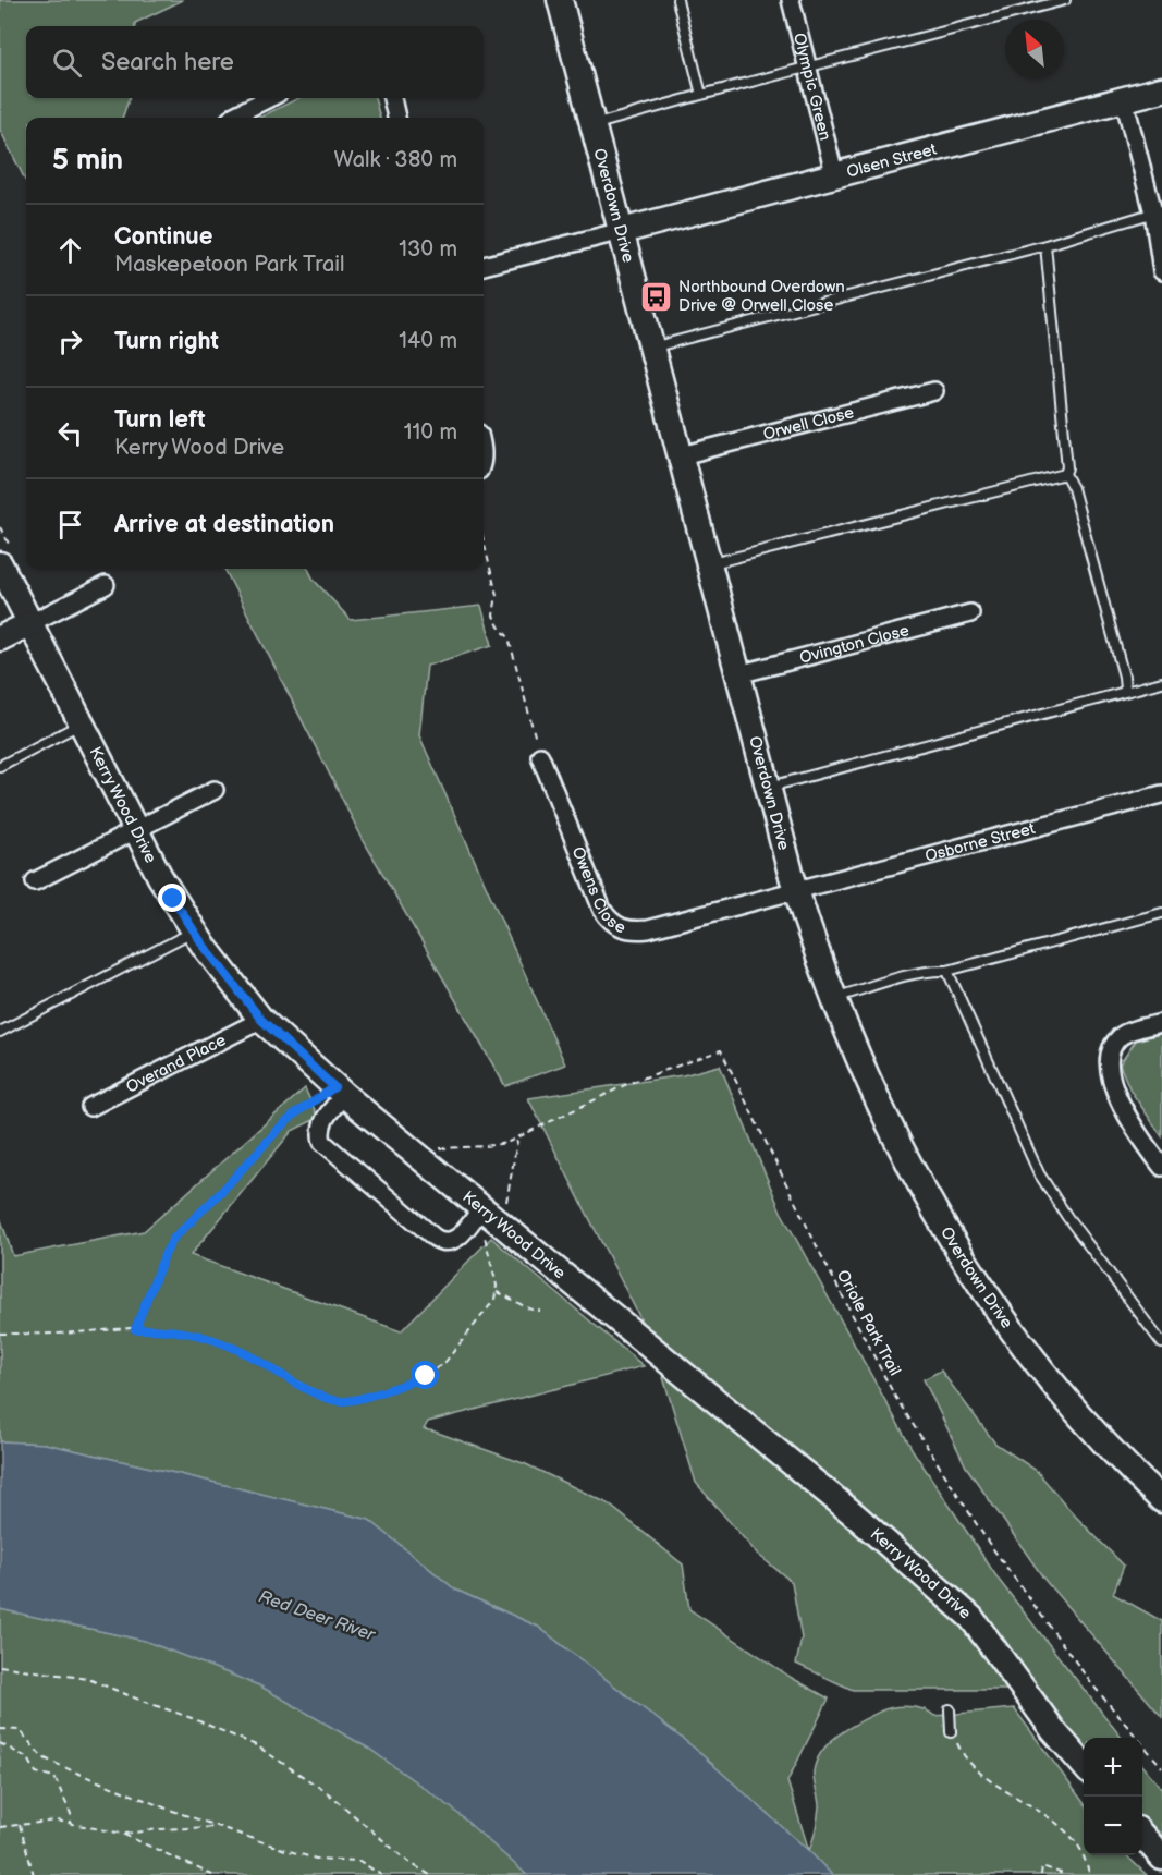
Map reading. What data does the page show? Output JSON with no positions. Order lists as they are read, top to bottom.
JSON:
{
  "streets": {
    "street": [
      "Olympic Green",
      "Olsen Street",
      "Overdown Drive",
      "Orwell Close",
      "Ovington Close",
      "Kerry Wood Drive",
      "Osborne Street",
      "Owens Close",
      "Overand Place"
    ],
    "path": ["Oriole Park Trail"]
  },
  "crossings": [
    ["Olympic Green", "Olsen Street"],
    ["Olsen Street", "Overdown Drive"],
    ["Overdown Drive", "Orwell Close"],
    ["Overdown Drive", "Ovington Close"],
    ["Overdown Drive", "Osborne Street"],
    ["Overdown Drive", "Owens Close"],
    ["Kerry Wood Drive", "Overand Place"],
    ["Osborne Street", "Owens Close"]
  ],
  "water": ["Red Deer River"],
  "places": {
    "bus stop": ["Northbound Overdown Drive @ Orwell Close"]
  },
  "north": "top left",
  "page": {
    "search": "Search here",
    "heading": ["5 min", "Walk · 380 m"],
    "list": [
      ["Continue", "Maskepetoon Park Trail", "130 m"],
      ["Turn right", "140 m"],
      ["Turn left", "Kerry Wood Drive", "110 m"],
      "Arrive at destination"
    ],
    "map_buttons": ["+", "−"]
  }
}
